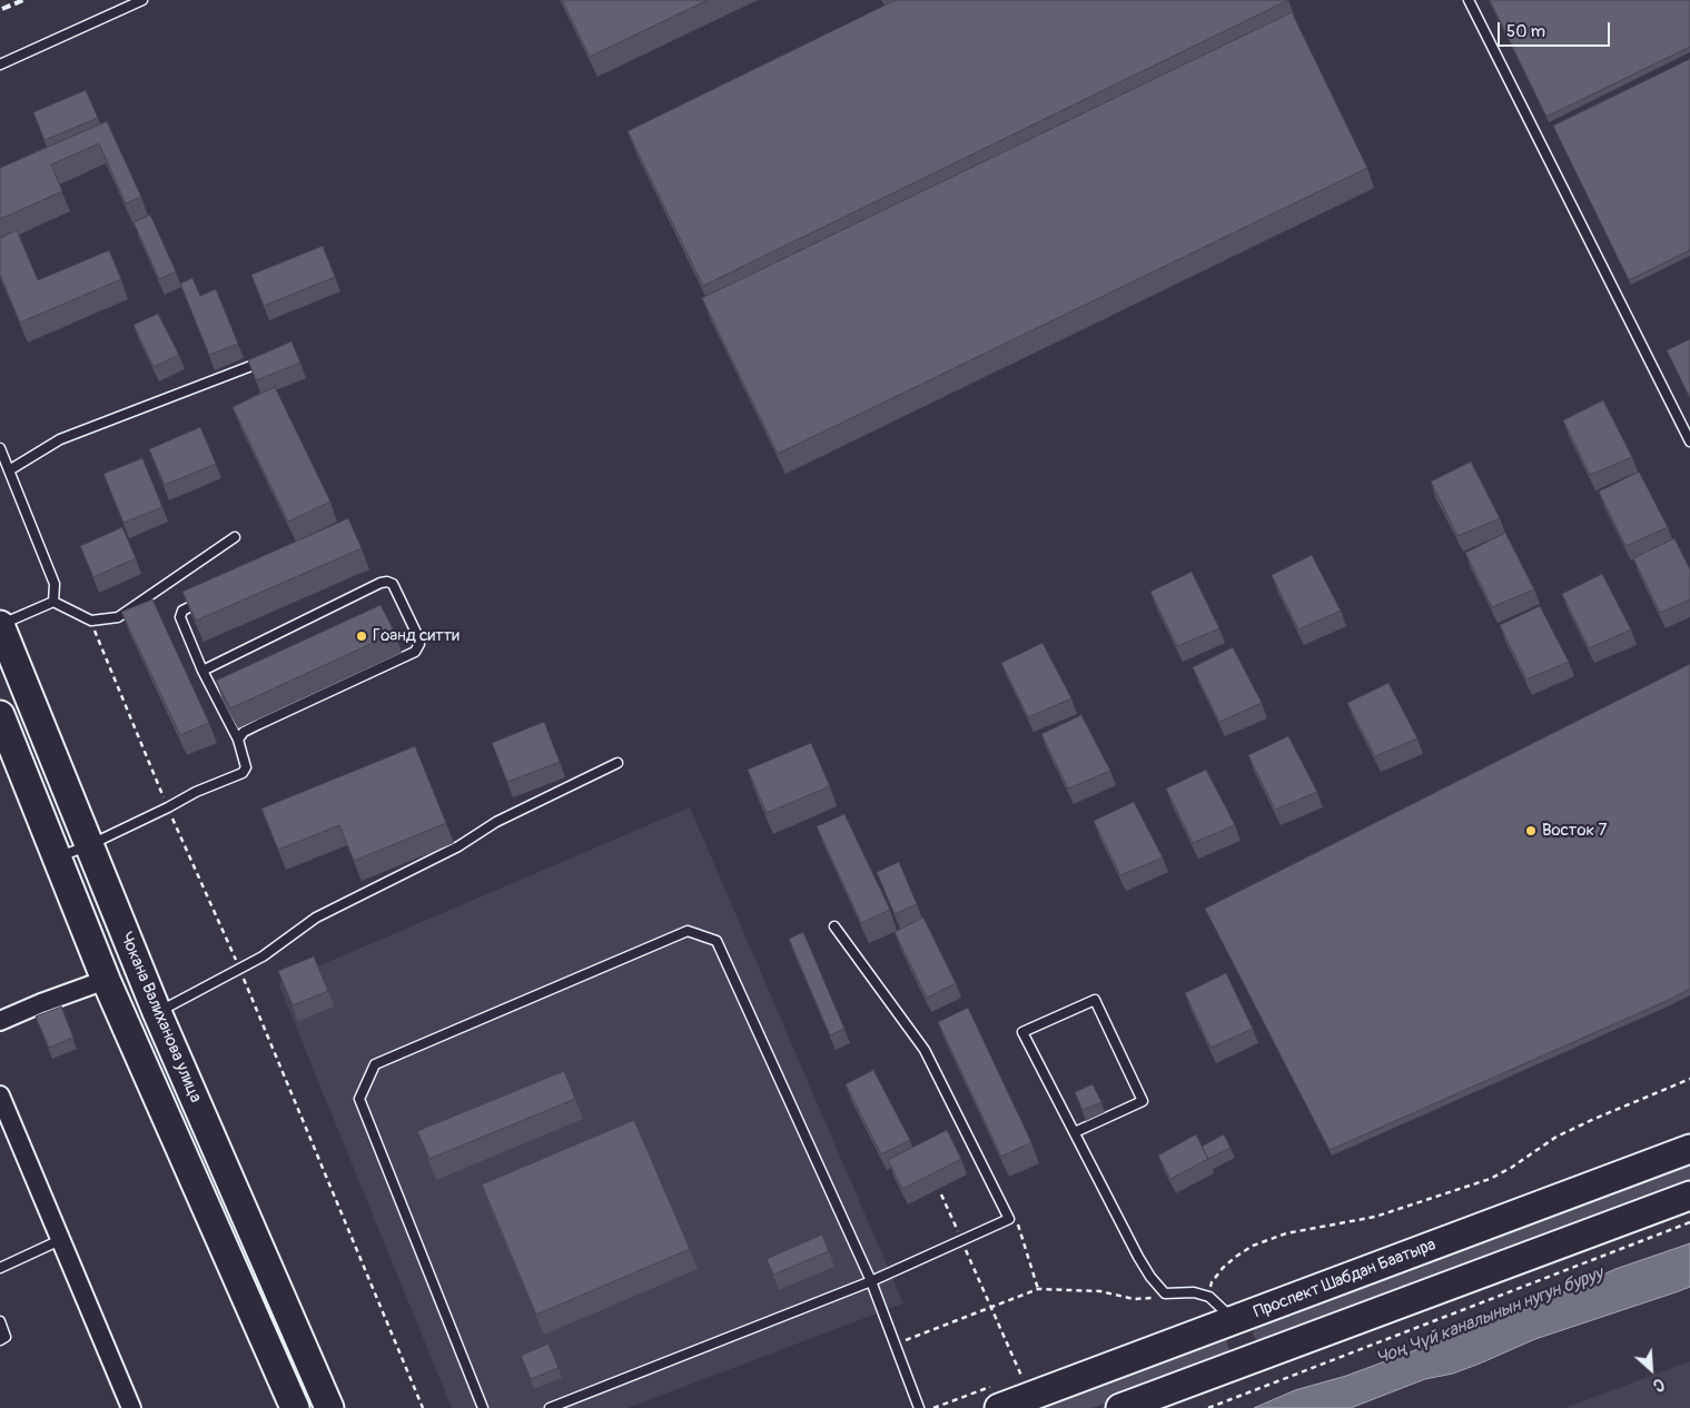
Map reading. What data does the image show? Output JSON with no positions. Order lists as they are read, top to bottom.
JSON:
{
  "streets": {
    "main road": ["Чокана Валиханова улица", "Проспект Шабдан Баатыра"]
  },
  "water": ["Чоң Чүй каналынын нугун буруу"],
  "places": ["Гоанд ситти", "Восток 7"],
  "scale_bar": "50 m",
  "north": "bottom right"
}
